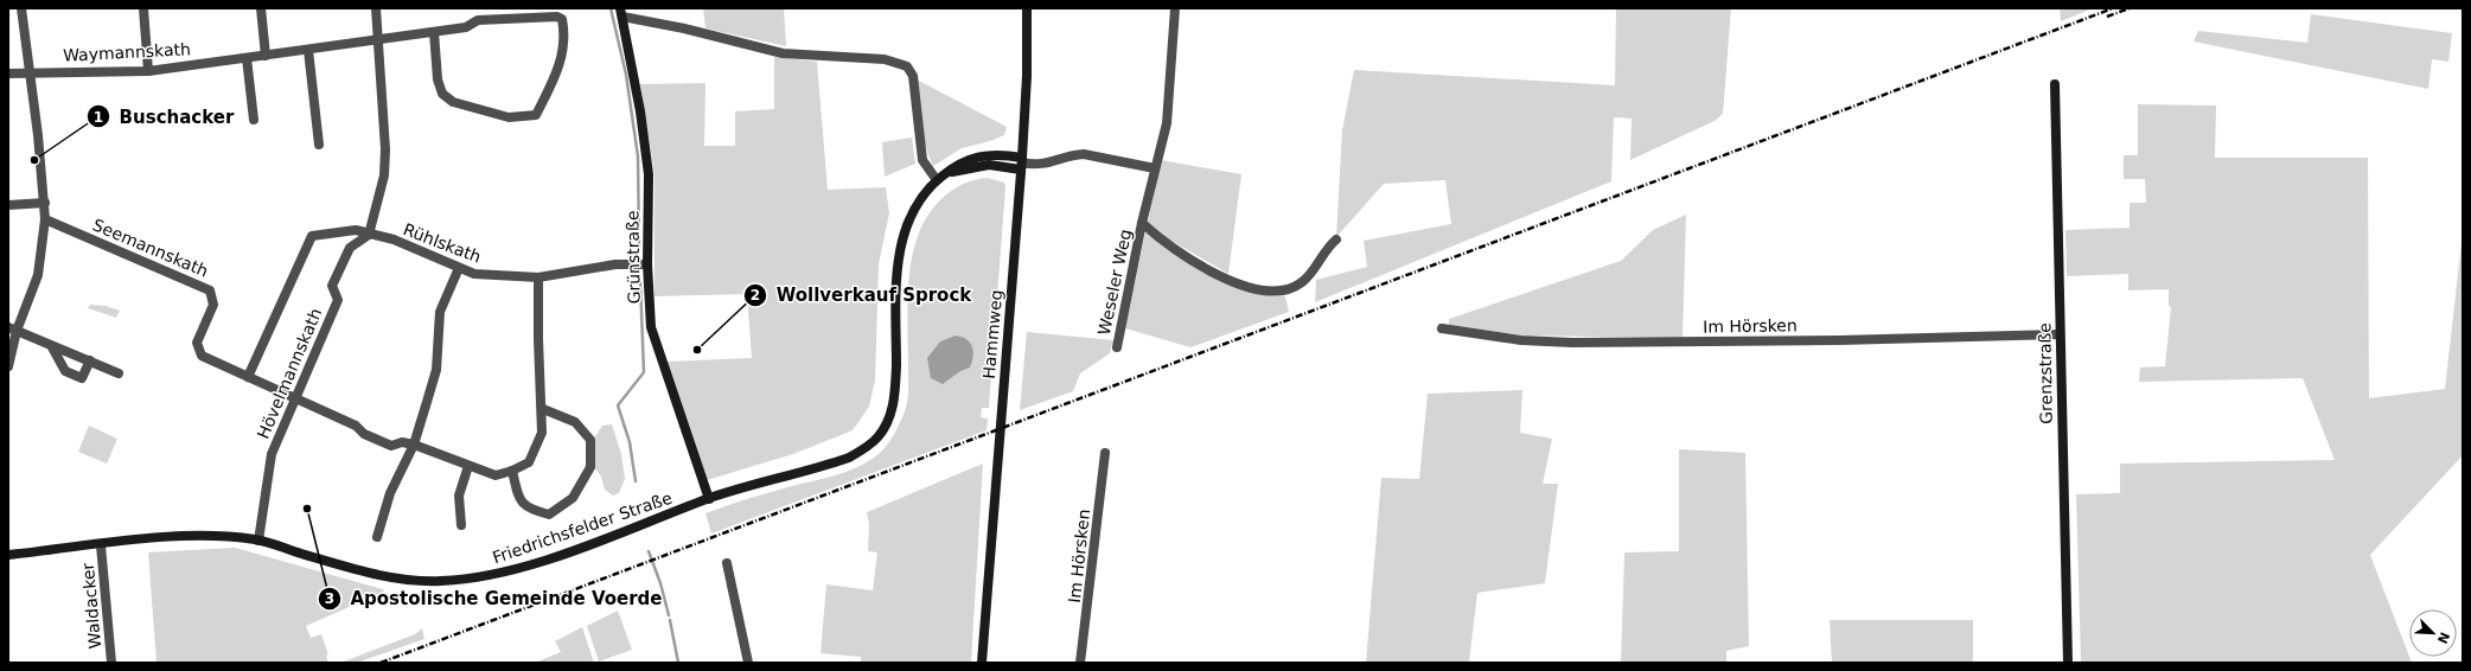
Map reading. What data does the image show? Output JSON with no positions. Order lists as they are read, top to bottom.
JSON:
{
  "streets": {
    "main road": [
      "Grünstraße",
      "Hammweg",
      "Grenzstraße",
      "Friedrichsfelder Straße"
    ],
    "street": [
      "Waymannskath",
      "Rühlskath",
      "Seemannskath",
      "Weseler Weg",
      "Im Hörsken",
      "Hövelmannskath",
      "Waldacker"
    ]
  },
  "crossings": [
    ["Rühlskath", "Grünstraße"],
    ["Rühlskath", "Hövelmannskath"],
    ["Seemannskath", "Hövelmannskath"],
    ["Grünstraße", "Friedrichsfelder Straße"],
    ["Im Hörsken", "Grenzstraße"],
    ["Hövelmannskath", "Friedrichsfelder Straße"],
    ["Friedrichsfelder Straße", "Waldacker"]
  ],
  "places": ["Buschacker", "Wollverkauf Sprock", "Apostolische Gemeinde Voerde"],
  "north": "bottom right"
}
